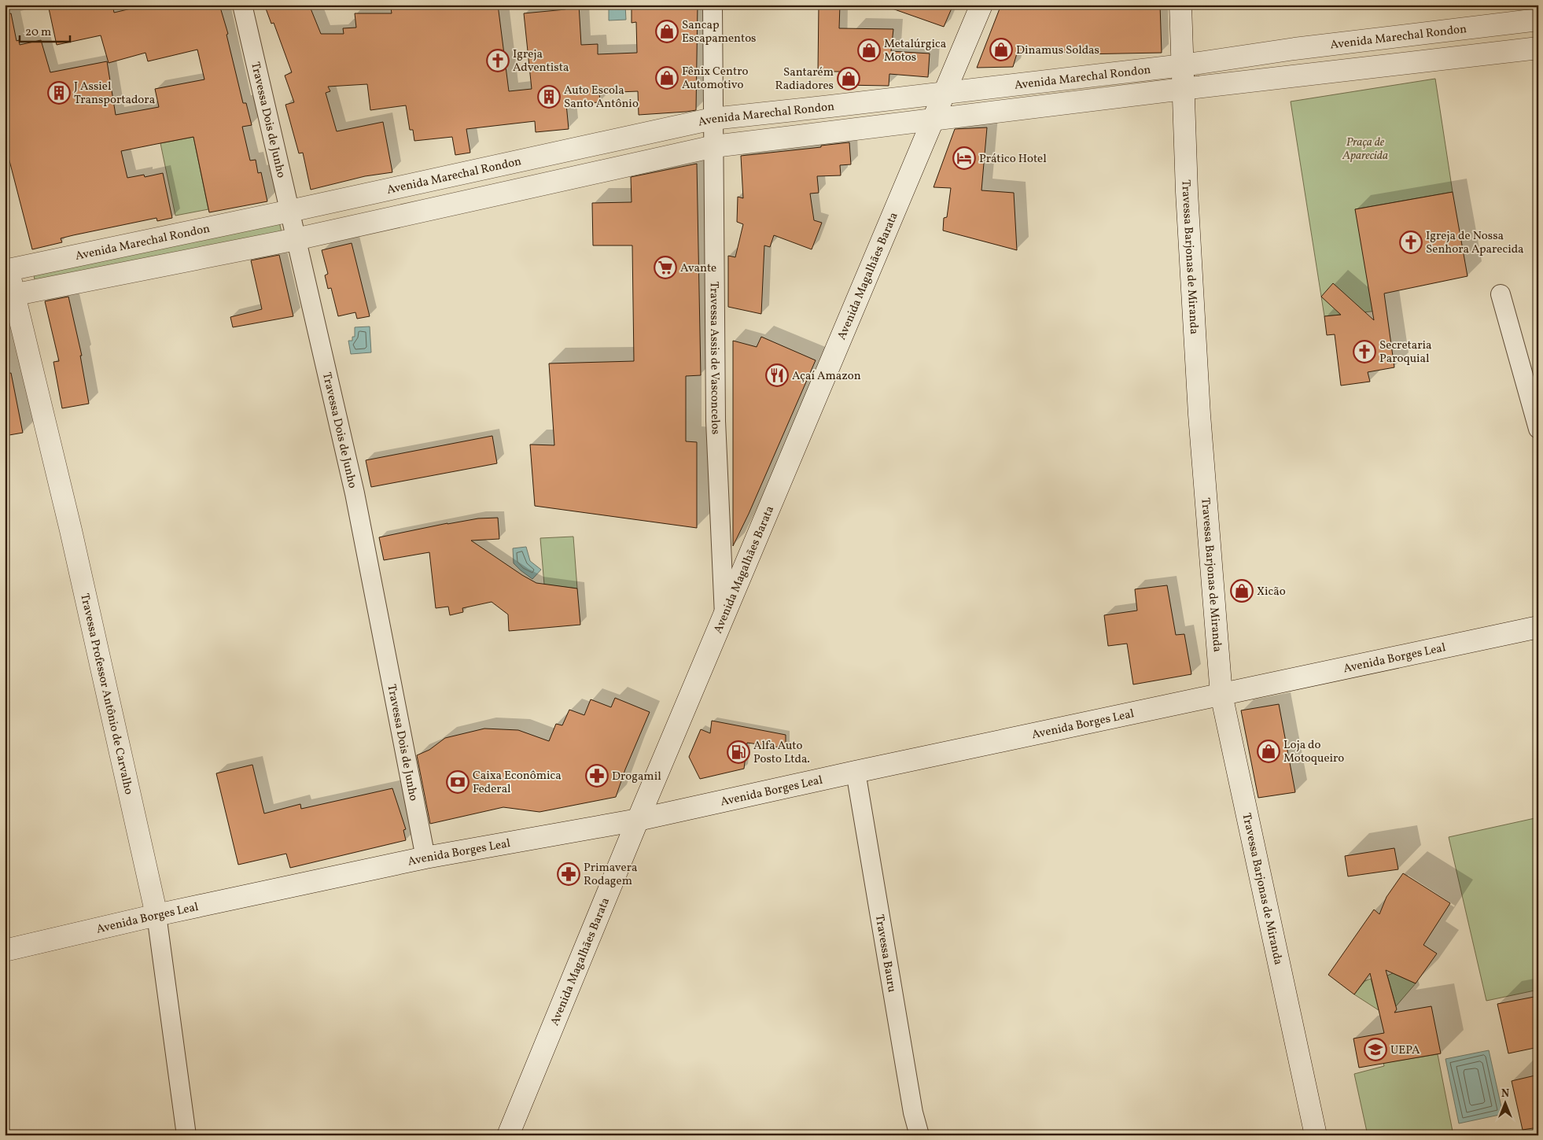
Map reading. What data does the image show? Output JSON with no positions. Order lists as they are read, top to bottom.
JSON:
{
  "streets": {
    "main road": [
      "Avenida Marechal Rondon",
      "Travessa Barjonas de Miranda",
      "Avenida Magalhães Barata",
      "Avenida Borges Leal",
      "Travessa Professor Antônio de Carvalho"
    ],
    "street": ["Travessa Dois de Junho", "Travessa Assis de Vasconcelos", "Travessa Bauru"]
  },
  "crossings": [
    ["Avenida Marechal Rondon", "Travessa Dois de Junho"],
    ["Avenida Marechal Rondon", "Travessa Barjonas de Miranda"],
    ["Avenida Marechal Rondon", "Avenida Magalhães Barata"],
    ["Avenida Marechal Rondon", "Travessa Assis de Vasconcelos"],
    ["Avenida Marechal Rondon", "Travessa Professor Antônio de Carvalho"],
    ["Travessa Dois de Junho", "Avenida Borges Leal"],
    ["Travessa Barjonas de Miranda", "Avenida Borges Leal"],
    ["Avenida Magalhães Barata", "Travessa Assis de Vasconcelos"],
    ["Avenida Magalhães Barata", "Avenida Borges Leal"],
    ["Avenida Borges Leal", "Travessa Professor Antônio de Carvalho"],
    ["Avenida Borges Leal", "Travessa Bauru"]
  ],
  "parks": ["Praça de Aparecida"],
  "places": {
    "shop": [
      "Sancap Escapamentos",
      "Dinamus Soldas",
      "Metalúrgica Motos",
      "Fênix Centro Automotivo",
      "Santarém Radiadores",
      "Xicão",
      "Loja do Motoqueiro"
    ],
    "church": ["Igreja Adventista", "Igreja de Nossa Senhora Aparecida", "Secretaria Paroquial"],
    "building": ["J Assiel Transportadora", "Auto Escola Santo Antônio"],
    "hotel": ["Prático Hotel"],
    "supermarket": ["Avante"],
    "restaurant": ["Açaí Amazon"],
    "fuel station": ["Alfa Auto Posto Ltda."],
    "pharmacy": ["Drogamil", "Primavera Rodagem"],
    "bank": ["Caixa Econômica Federal"],
    "school or university": ["UEPA"]
  },
  "scale_bar": "20 m",
  "north": "top"
}
